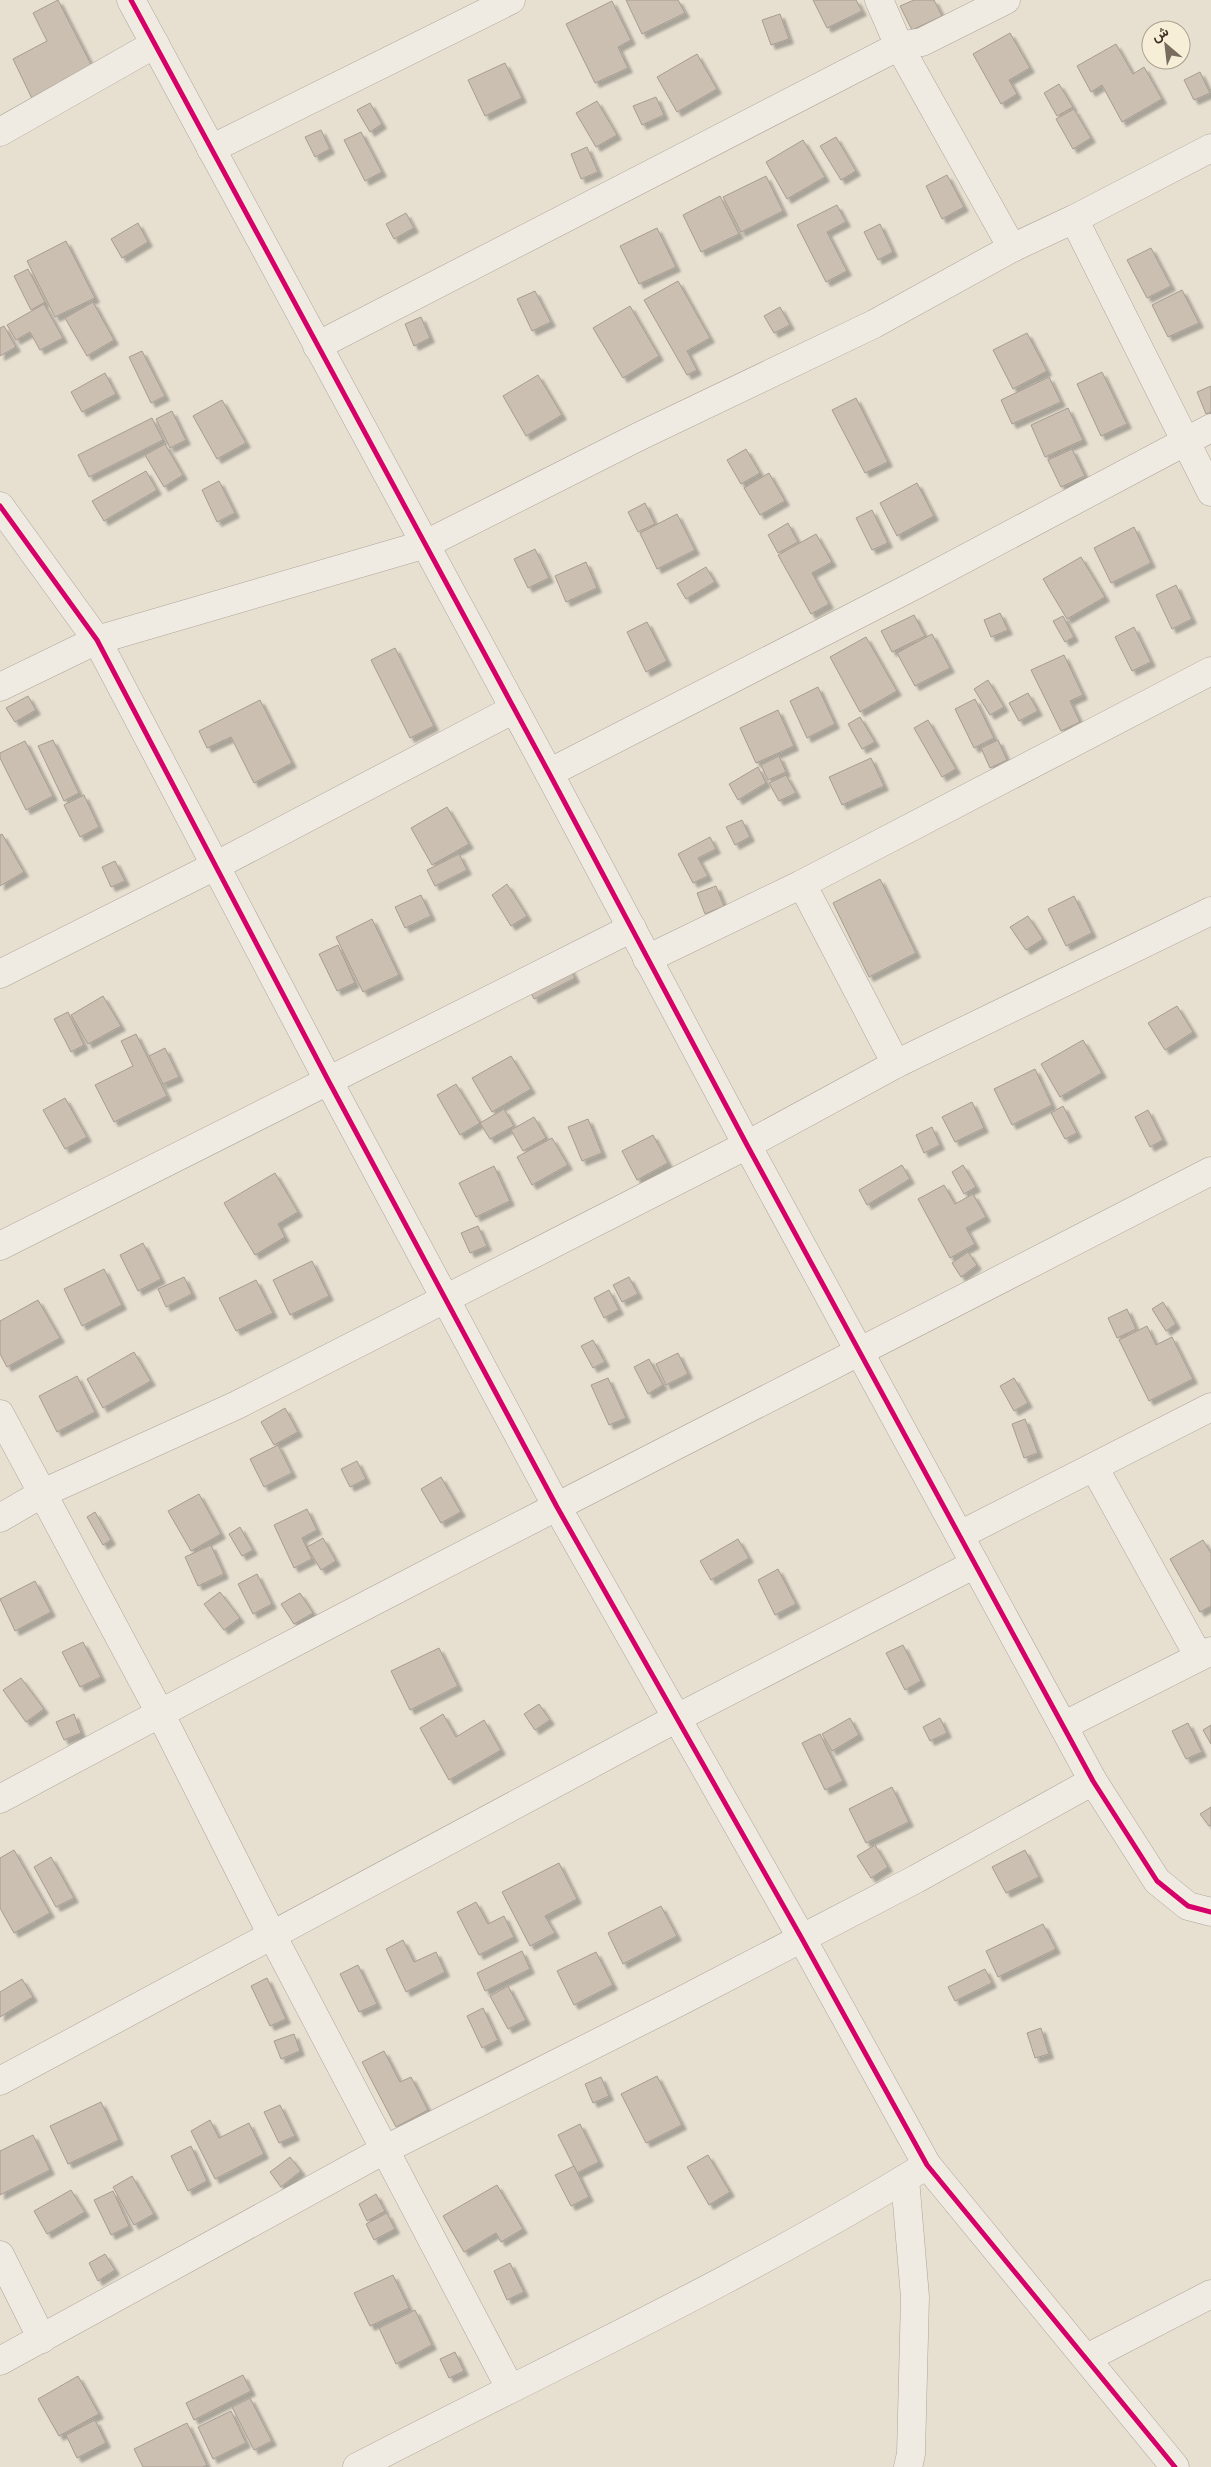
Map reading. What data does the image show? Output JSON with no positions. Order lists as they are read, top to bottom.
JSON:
{
  "north": "top left"
}
